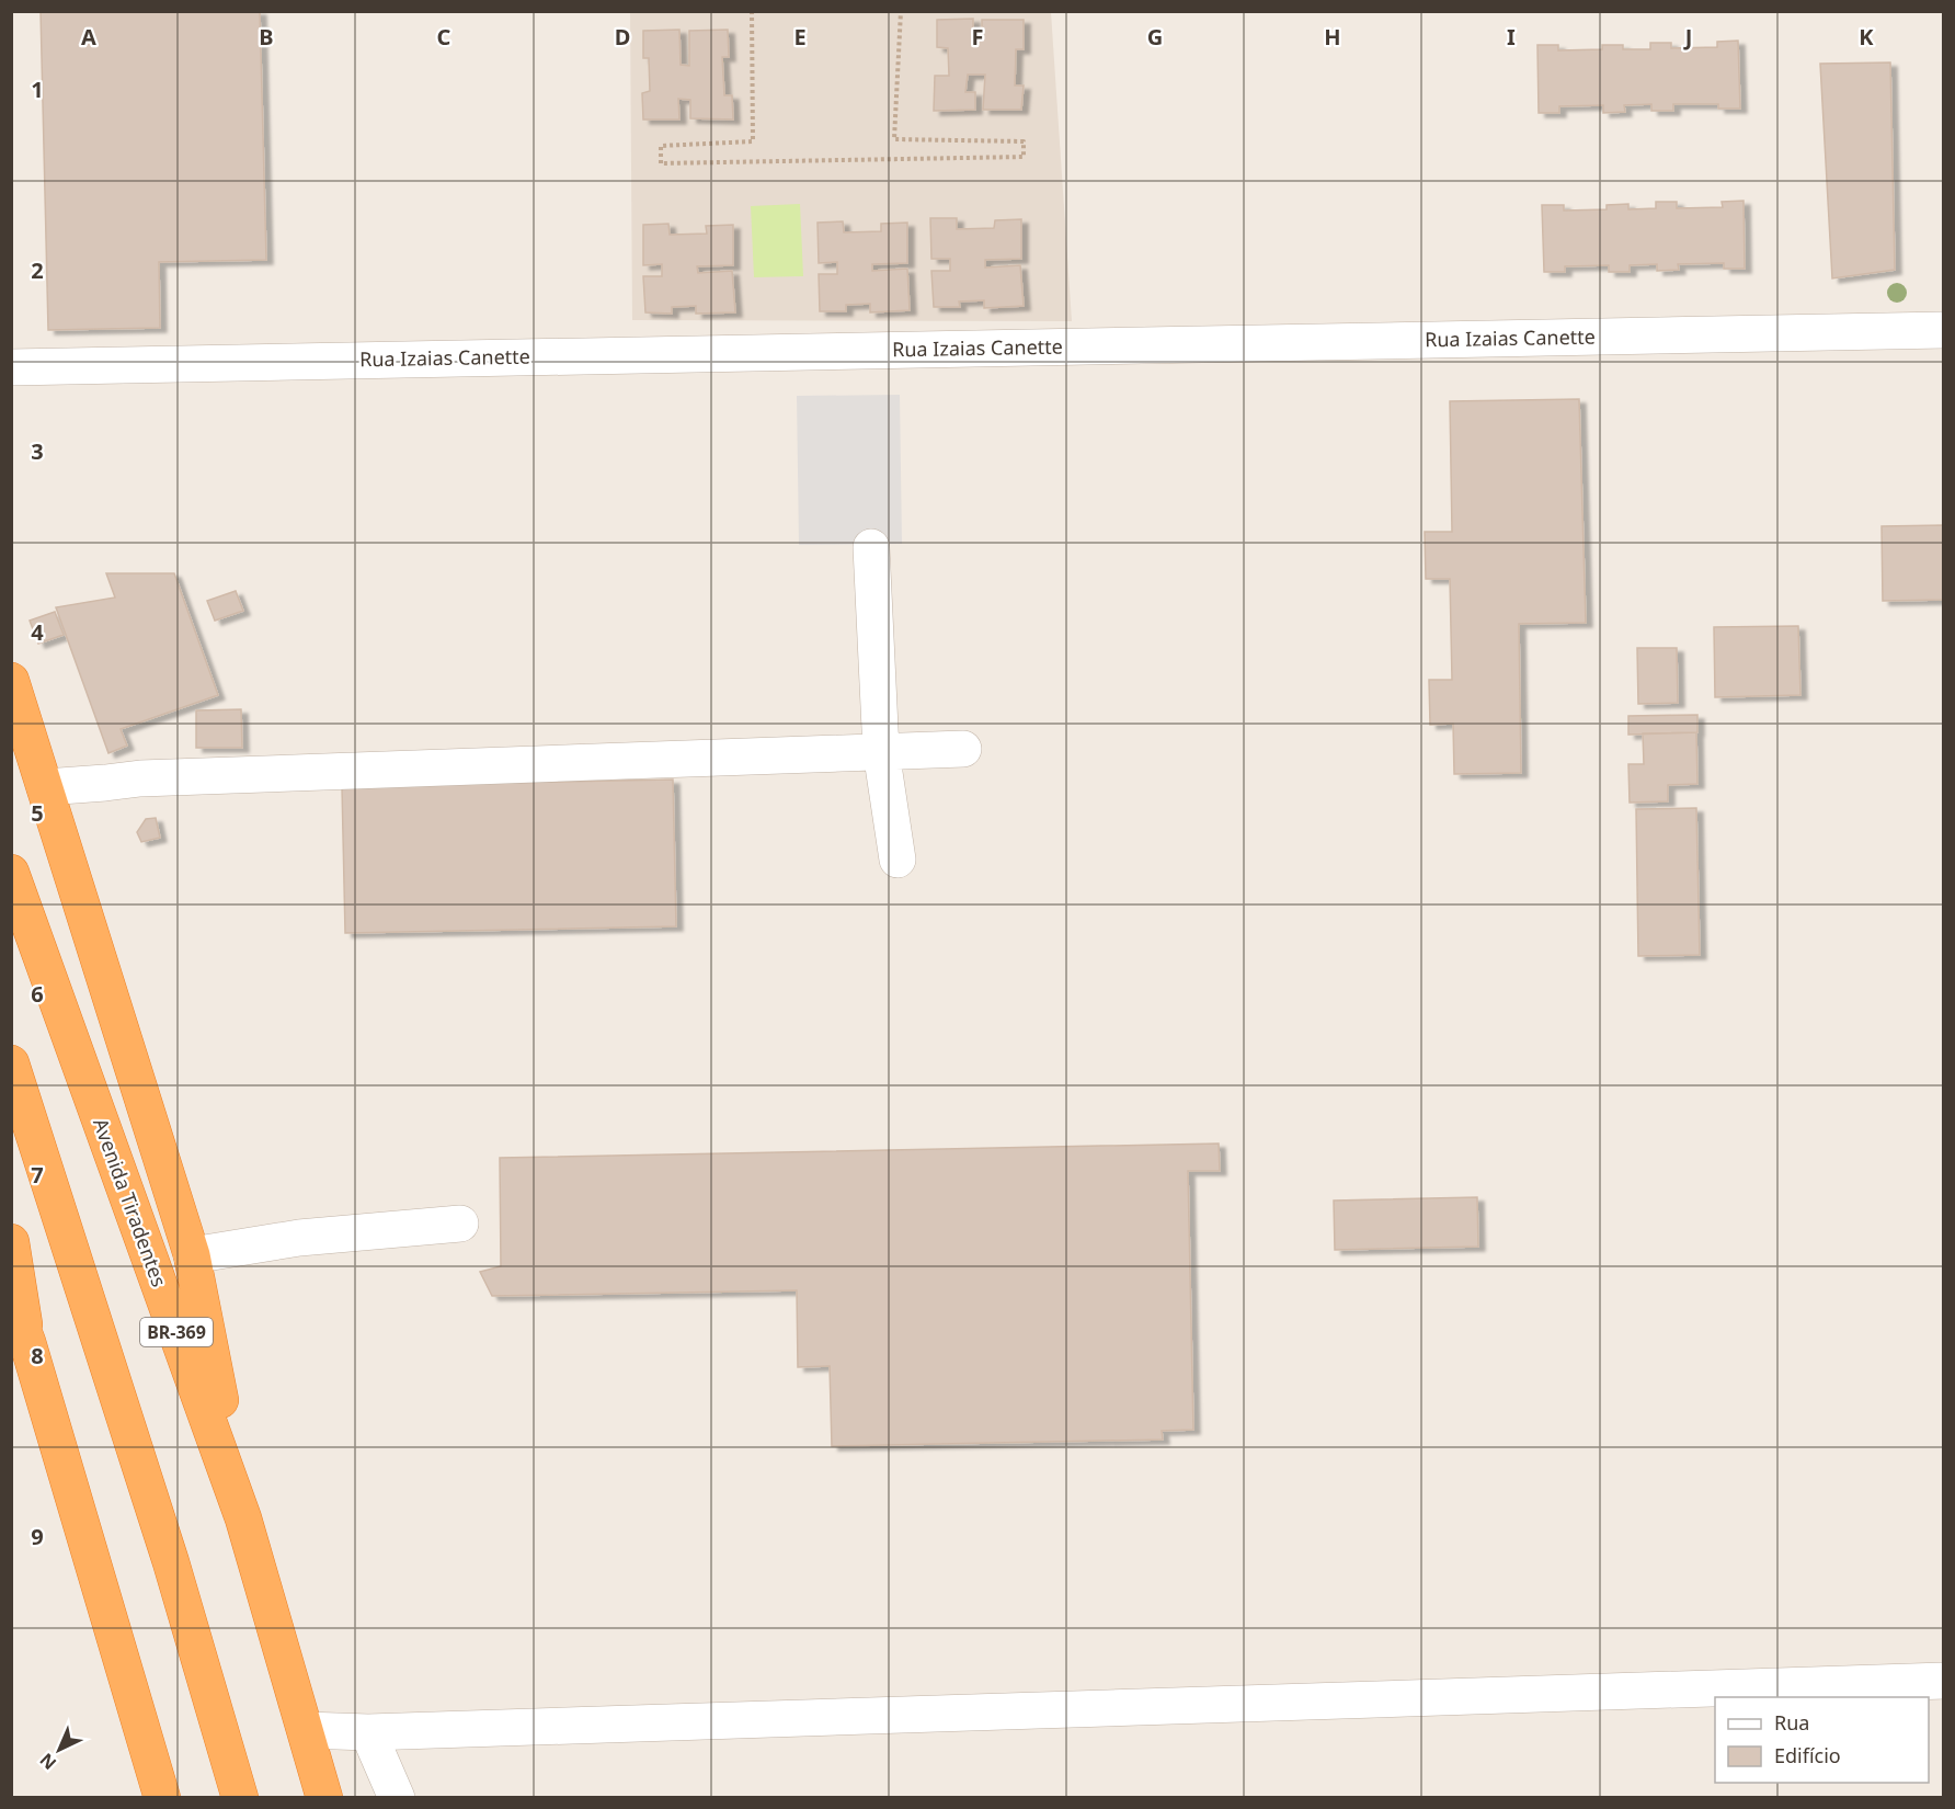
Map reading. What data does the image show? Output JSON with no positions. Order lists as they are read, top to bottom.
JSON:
{
  "streets": {
    "highway": ["Avenida Tiradentes", "BR-369"],
    "street": ["Rua Izaias Canette"]
  },
  "legend": ["Rua", "Edifício"],
  "north": "bottom left",
  "grid": {
    "columns": [
      "A",
      "B",
      "C",
      "D",
      "E",
      "F",
      "G",
      "H",
      "I",
      "J",
      "K"
    ],
    "rows": [
      "1",
      "2",
      "3",
      "4",
      "5",
      "6",
      "7",
      "8",
      "9"
    ]
  }
}
